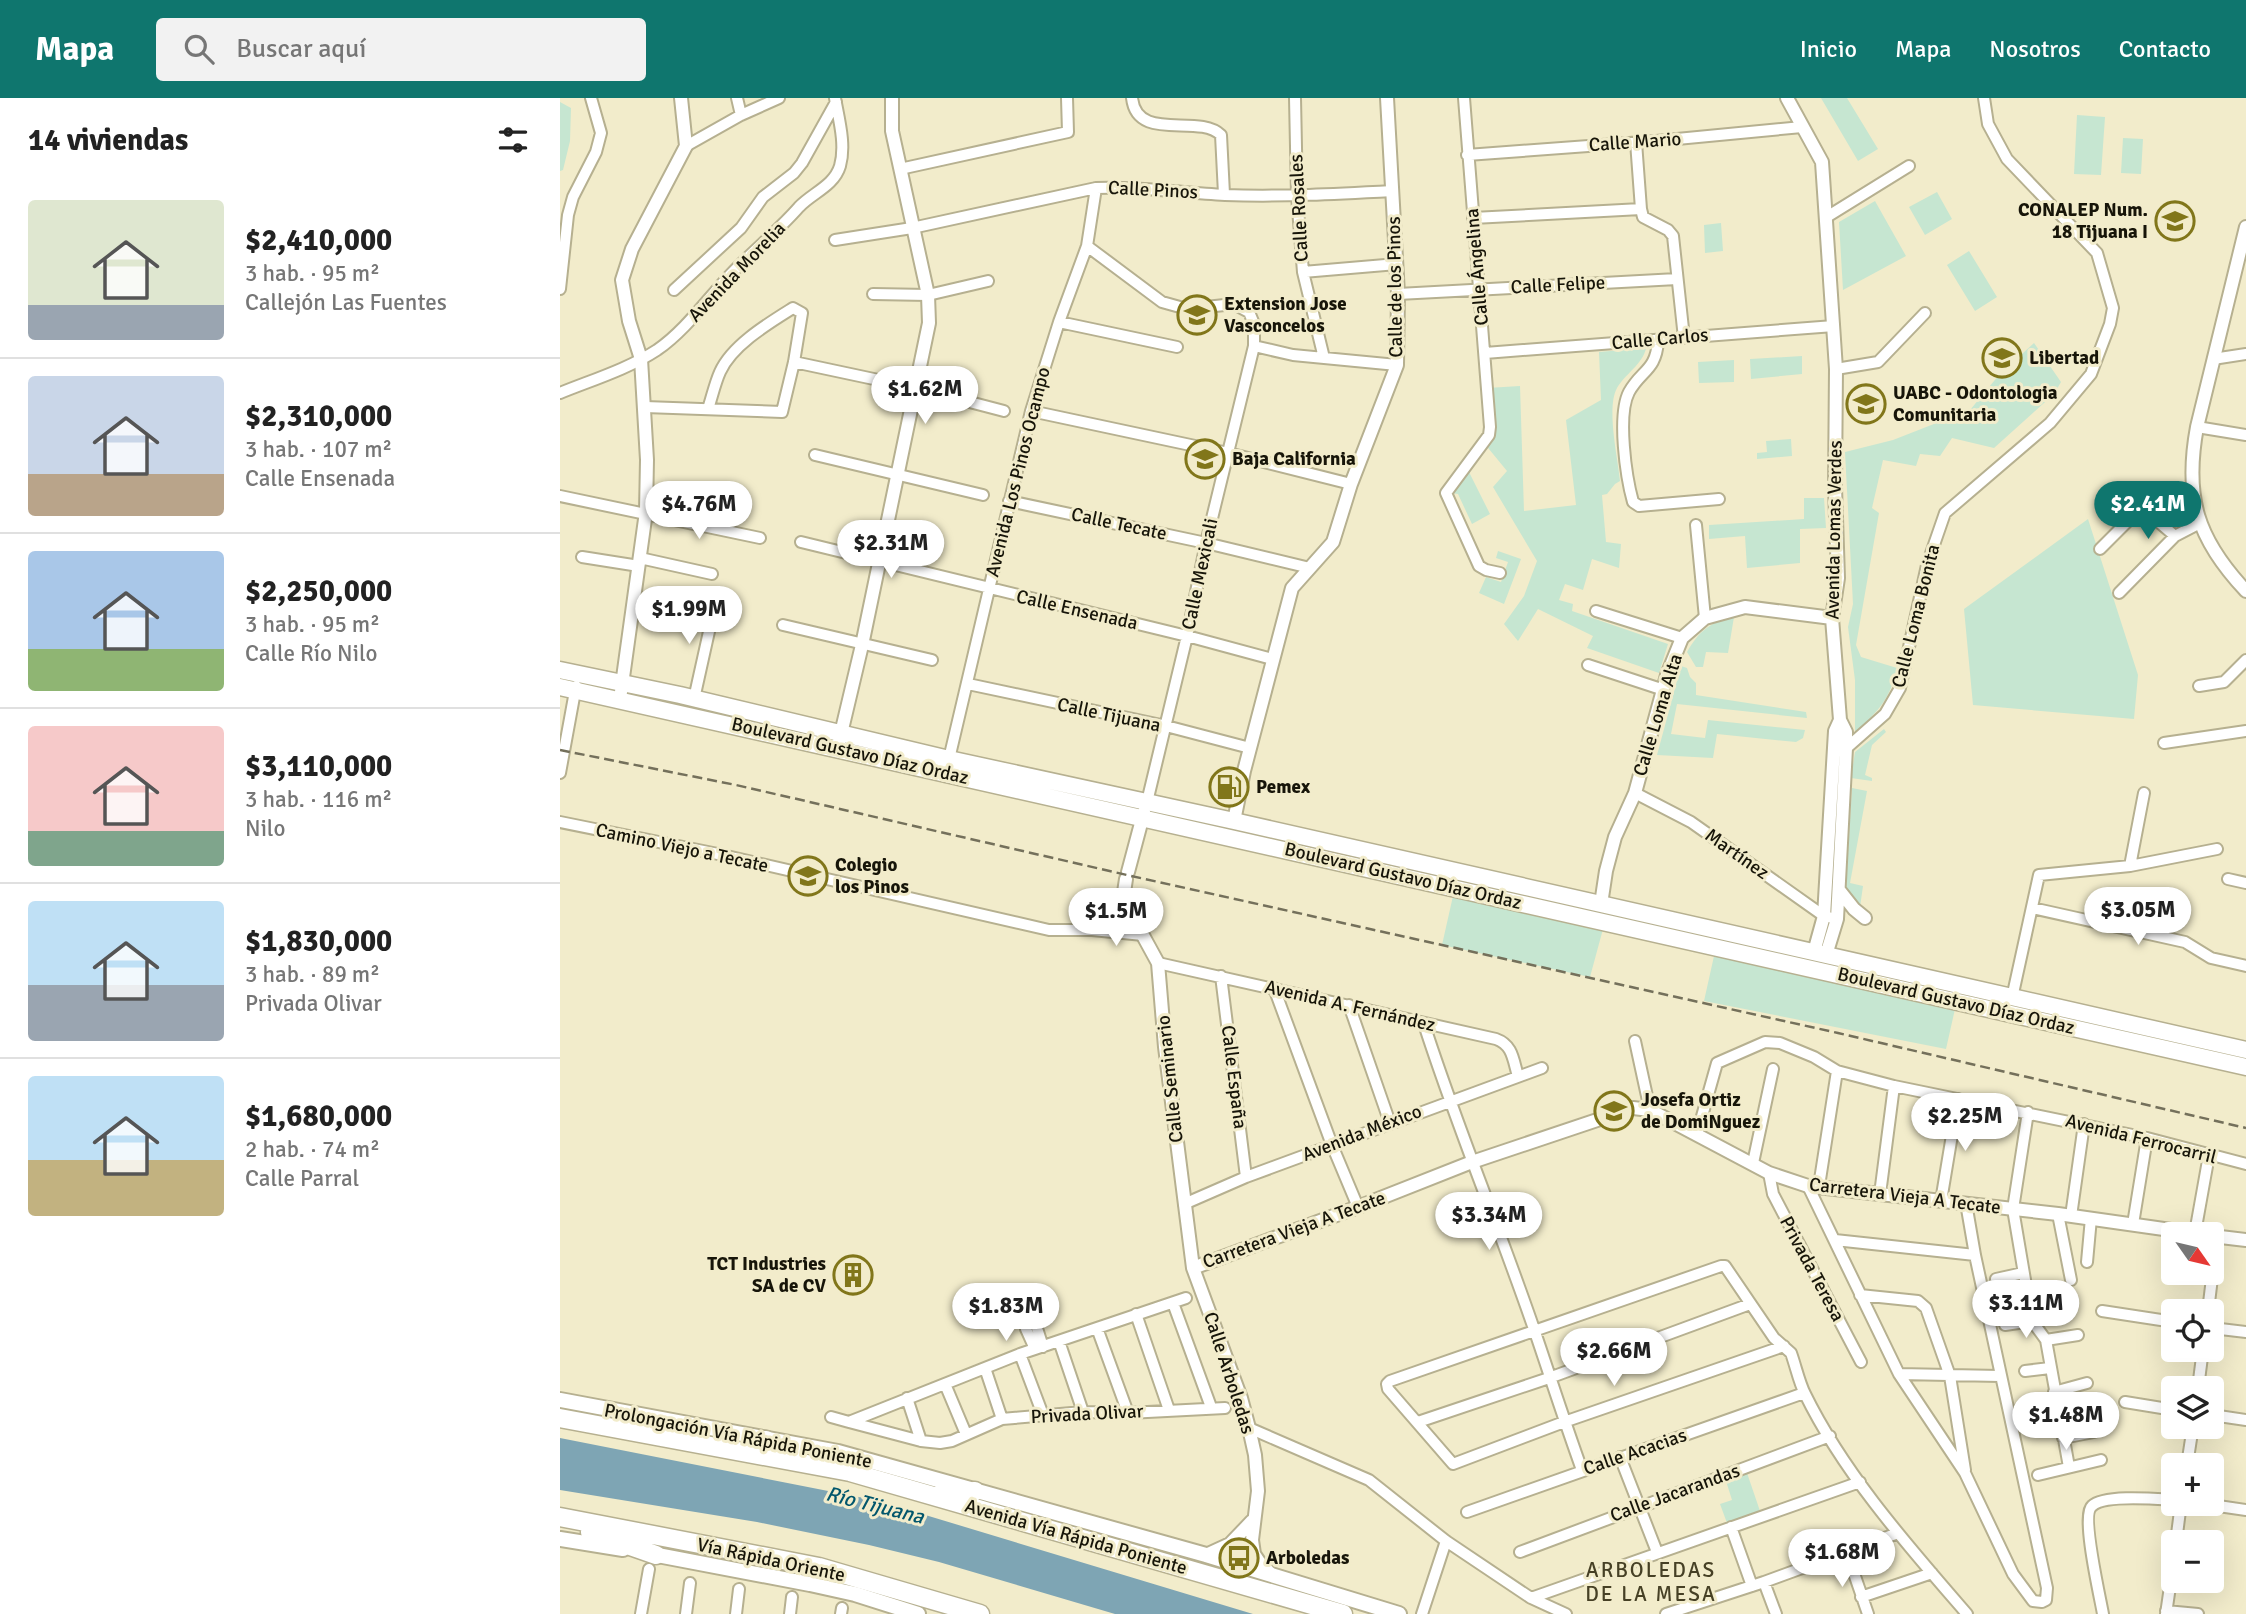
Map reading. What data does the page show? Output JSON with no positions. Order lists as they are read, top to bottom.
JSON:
{
  "streets": {
    "highway": ["Avenida Vía Rápida Poniente", "Vía Rápida Oriente"],
    "main road": ["Boulevard Gustavo Díaz Ordaz", "Prolongación Vía Rápida Poniente"],
    "street": [
      "Calle Mario",
      "Calle Pinos",
      "Calle Rosales",
      "Calle Ángelina",
      "Avenida Morelia",
      "Calle Felipe",
      "Calle de los Pinos",
      "Calle Carlos",
      "Avenida Los Pinos Ocampo",
      "Calle Tecate",
      "Avenida Lomas Verdes",
      "Calle Mexicali",
      "Calle Ensenada",
      "Calle Loma Bonita",
      "Calle Tijuana",
      "Calle Loma Alta",
      "Camino Viejo a Tecate",
      "Martínez",
      "Avenida A. Fernández",
      "Calle España",
      "Calle Seminario",
      "Avenida México",
      "Avenida Ferrocarril",
      "Carretera Vieja A Tecate",
      "Privada Teresa",
      "Calle Arboledas",
      "Privada Olivar",
      "Calle Acacias",
      "Calle Jacarandas"
    ]
  },
  "crossings": [
    ["Calle Mario", "Calle Ángelina"],
    ["Calle Mario", "Avenida Lomas Verdes"],
    ["Calle Pinos", "Calle Rosales"],
    ["Calle Pinos", "Calle de los Pinos"],
    ["Calle Pinos", "Avenida Los Pinos Ocampo"],
    ["Calle Ángelina", "Calle Felipe"],
    ["Calle Ángelina", "Calle Carlos"],
    ["Calle Felipe", "Calle de los Pinos"],
    ["Calle de los Pinos", "Calle Tecate"],
    ["Calle de los Pinos", "Calle Ensenada"],
    ["Calle de los Pinos", "Calle Tijuana"],
    ["Calle de los Pinos", "Boulevard Gustavo Díaz Ordaz"],
    ["Calle Carlos", "Avenida Lomas Verdes"],
    ["Avenida Los Pinos Ocampo", "Calle Tecate"],
    ["Avenida Los Pinos Ocampo", "Calle Ensenada"],
    ["Avenida Los Pinos Ocampo", "Calle Tijuana"],
    ["Avenida Los Pinos Ocampo", "Boulevard Gustavo Díaz Ordaz"],
    ["Calle Tecate", "Calle Mexicali"],
    ["Avenida Lomas Verdes", "Calle Loma Bonita"],
    ["Avenida Lomas Verdes", "Calle Loma Alta"],
    ["Avenida Lomas Verdes", "Boulevard Gustavo Díaz Ordaz"],
    ["Avenida Lomas Verdes", "Martínez"],
    ["Calle Mexicali", "Calle Ensenada"],
    ["Calle Mexicali", "Calle Tijuana"],
    ["Calle Mexicali", "Boulevard Gustavo Díaz Ordaz"],
    ["Calle Loma Alta", "Boulevard Gustavo Díaz Ordaz"],
    ["Calle Loma Alta", "Martínez"],
    ["Camino Viejo a Tecate", "Calle Seminario"],
    ["Avenida A. Fernández", "Calle España"],
    ["Avenida A. Fernández", "Calle Seminario"],
    ["Avenida A. Fernández", "Avenida México"],
    ["Calle España", "Avenida México"],
    ["Calle Seminario", "Avenida México"],
    ["Calle Seminario", "Carretera Vieja A Tecate"],
    ["Calle Seminario", "Calle Arboledas"],
    ["Avenida Ferrocarril", "Carretera Vieja A Tecate"],
    ["Carretera Vieja A Tecate", "Privada Teresa"],
    ["Carretera Vieja A Tecate", "Calle Arboledas"],
    ["Calle Arboledas", "Prolongación Vía Rápida Poniente"]
  ],
  "districts": ["ARBOLEDAS DE LA MESA"],
  "water": ["Río Tijuana"],
  "places": {
    "school or university": [
      "CONALEP Num. 18 Tijuana I",
      "Extension Jose Vasconcelos",
      "Libertad",
      "UABC - Odontologia Comunitaria",
      "Baja California",
      "Colegio los Pinos",
      "Josefa Ortiz de DomiNguez"
    ],
    "fuel station": ["Pemex"],
    "building": ["TCT Industries SA de CV"],
    "bus stop": ["Arboledas"]
  },
  "north": "bottom right",
  "page": {
    "header": "Mapa",
    "search": "Buscar aquí",
    "nav": [
      "Inicio",
      "Mapa",
      "Nosotros",
      "Contacto"
    ],
    "heading": "14 viviendas",
    "list": [
      {
        "name": "$2,410,000",
        "note": "3 hab. · 95 m² · Callejón Las Fuentes"
      },
      {
        "name": "$2,310,000",
        "note": "3 hab. · 107 m² · Calle Ensenada"
      },
      {
        "name": "$2,250,000",
        "note": "3 hab. · 95 m² · Calle Río Nilo"
      },
      {
        "name": "$3,110,000",
        "note": "3 hab. · 116 m² · Nilo"
      },
      {
        "name": "$1,830,000",
        "note": "3 hab. · 89 m² · Privada Olivar"
      },
      {
        "name": "$1,680,000",
        "note": "2 hab. · 74 m² · Calle Parral"
      }
    ],
    "price": [
      "$1.62M",
      "$4.76M",
      "$2.41M",
      "$2.31M",
      "$1.99M",
      "$3.05M",
      "$1.5M",
      "$2.25M",
      "$3.34M",
      "$3.11M",
      "$1.83M",
      "$2.66M",
      "$1.48M",
      "$1.68M"
    ],
    "map_buttons": ["+", "−"]
  }
}
